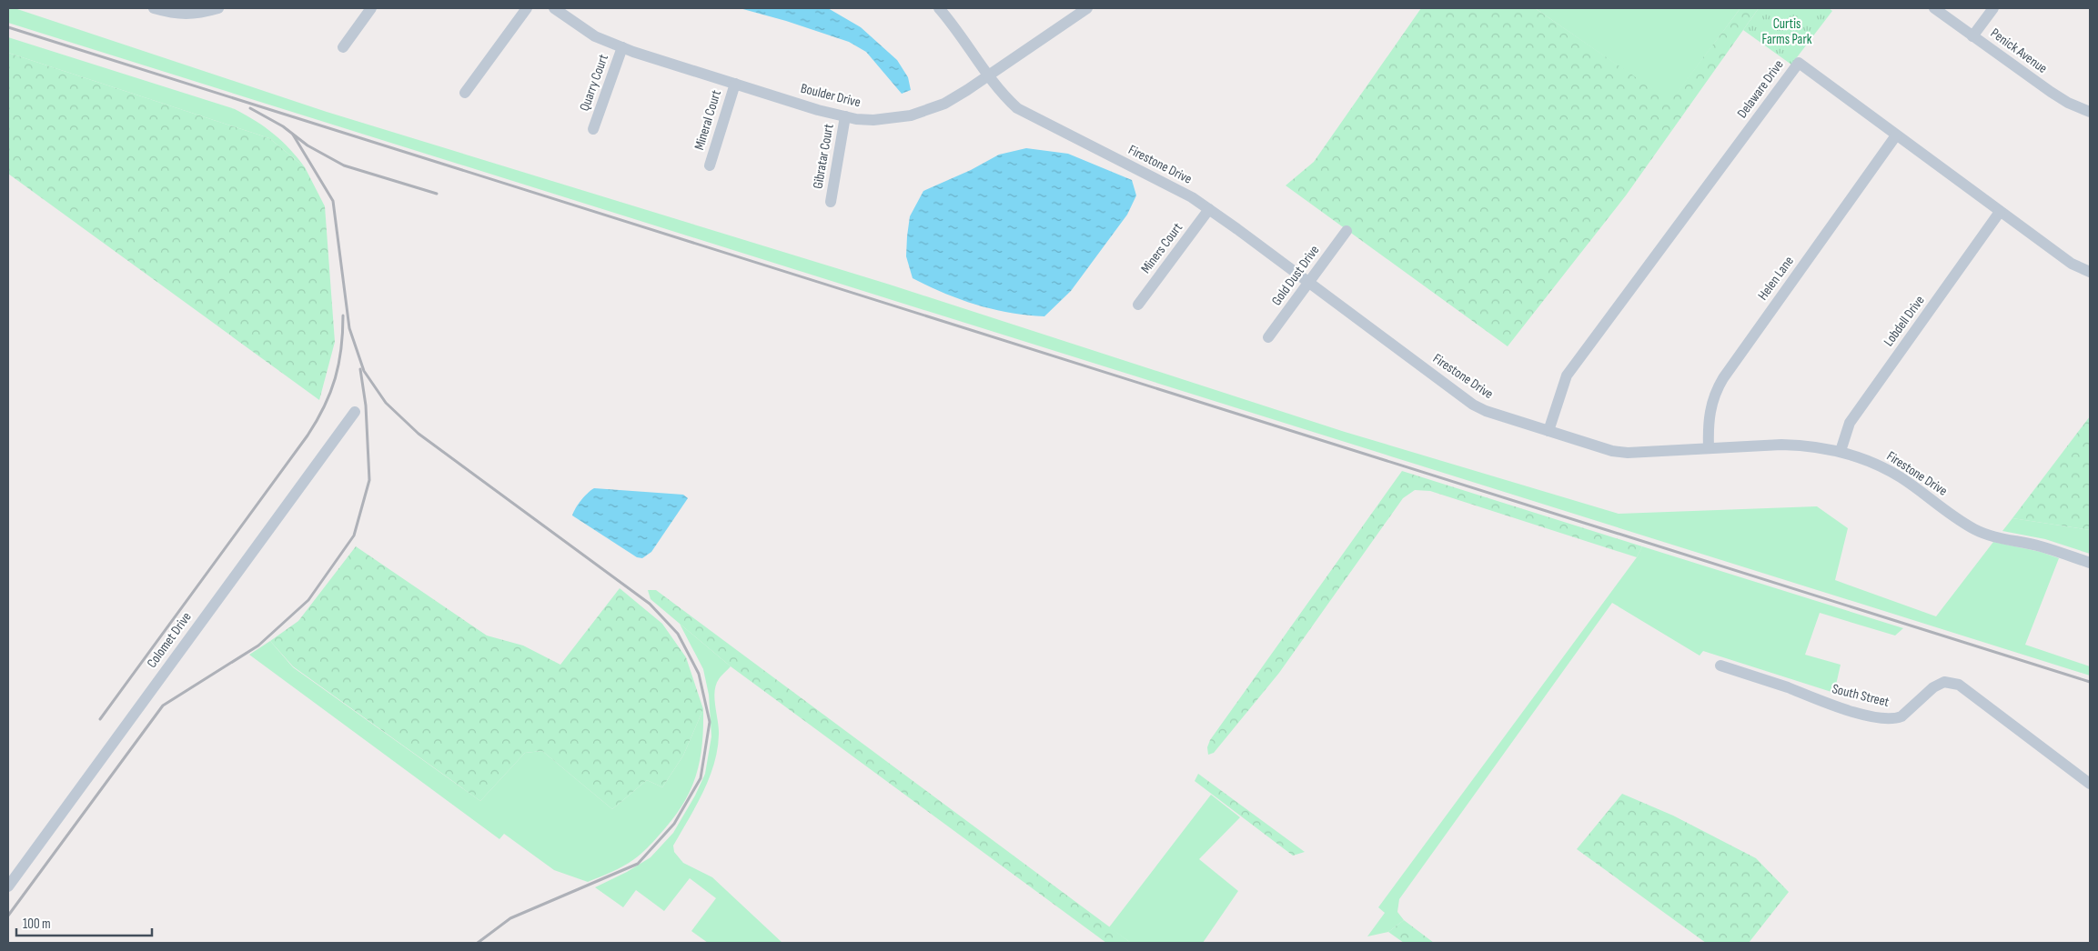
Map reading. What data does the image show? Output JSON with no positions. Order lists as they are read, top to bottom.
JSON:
{
  "streets": {
    "street": [
      "Penick Avenue",
      "Quarry Court",
      "Delaware Drive",
      "Boulder Drive",
      "Mineral Court",
      "Gibratar Court",
      "Firestone Drive",
      "Miners Court",
      "Gold Dust Drive",
      "Helen Lane",
      "Lobdell Drive",
      "Colomet Drive",
      "South Street"
    ]
  },
  "crossings": [
    ["Quarry Court", "Boulder Drive"],
    ["Delaware Drive", "Firestone Drive"],
    ["Delaware Drive", "Helen Lane"],
    ["Delaware Drive", "Lobdell Drive"],
    ["Boulder Drive", "Mineral Court"],
    ["Boulder Drive", "Gibratar Court"],
    ["Boulder Drive", "Firestone Drive"],
    ["Firestone Drive", "Miners Court"],
    ["Firestone Drive", "Gold Dust Drive"],
    ["Firestone Drive", "Helen Lane"],
    ["Firestone Drive", "Lobdell Drive"]
  ],
  "parks": ["Curtis Farms Park"],
  "scale_bar": "100 m"
}
